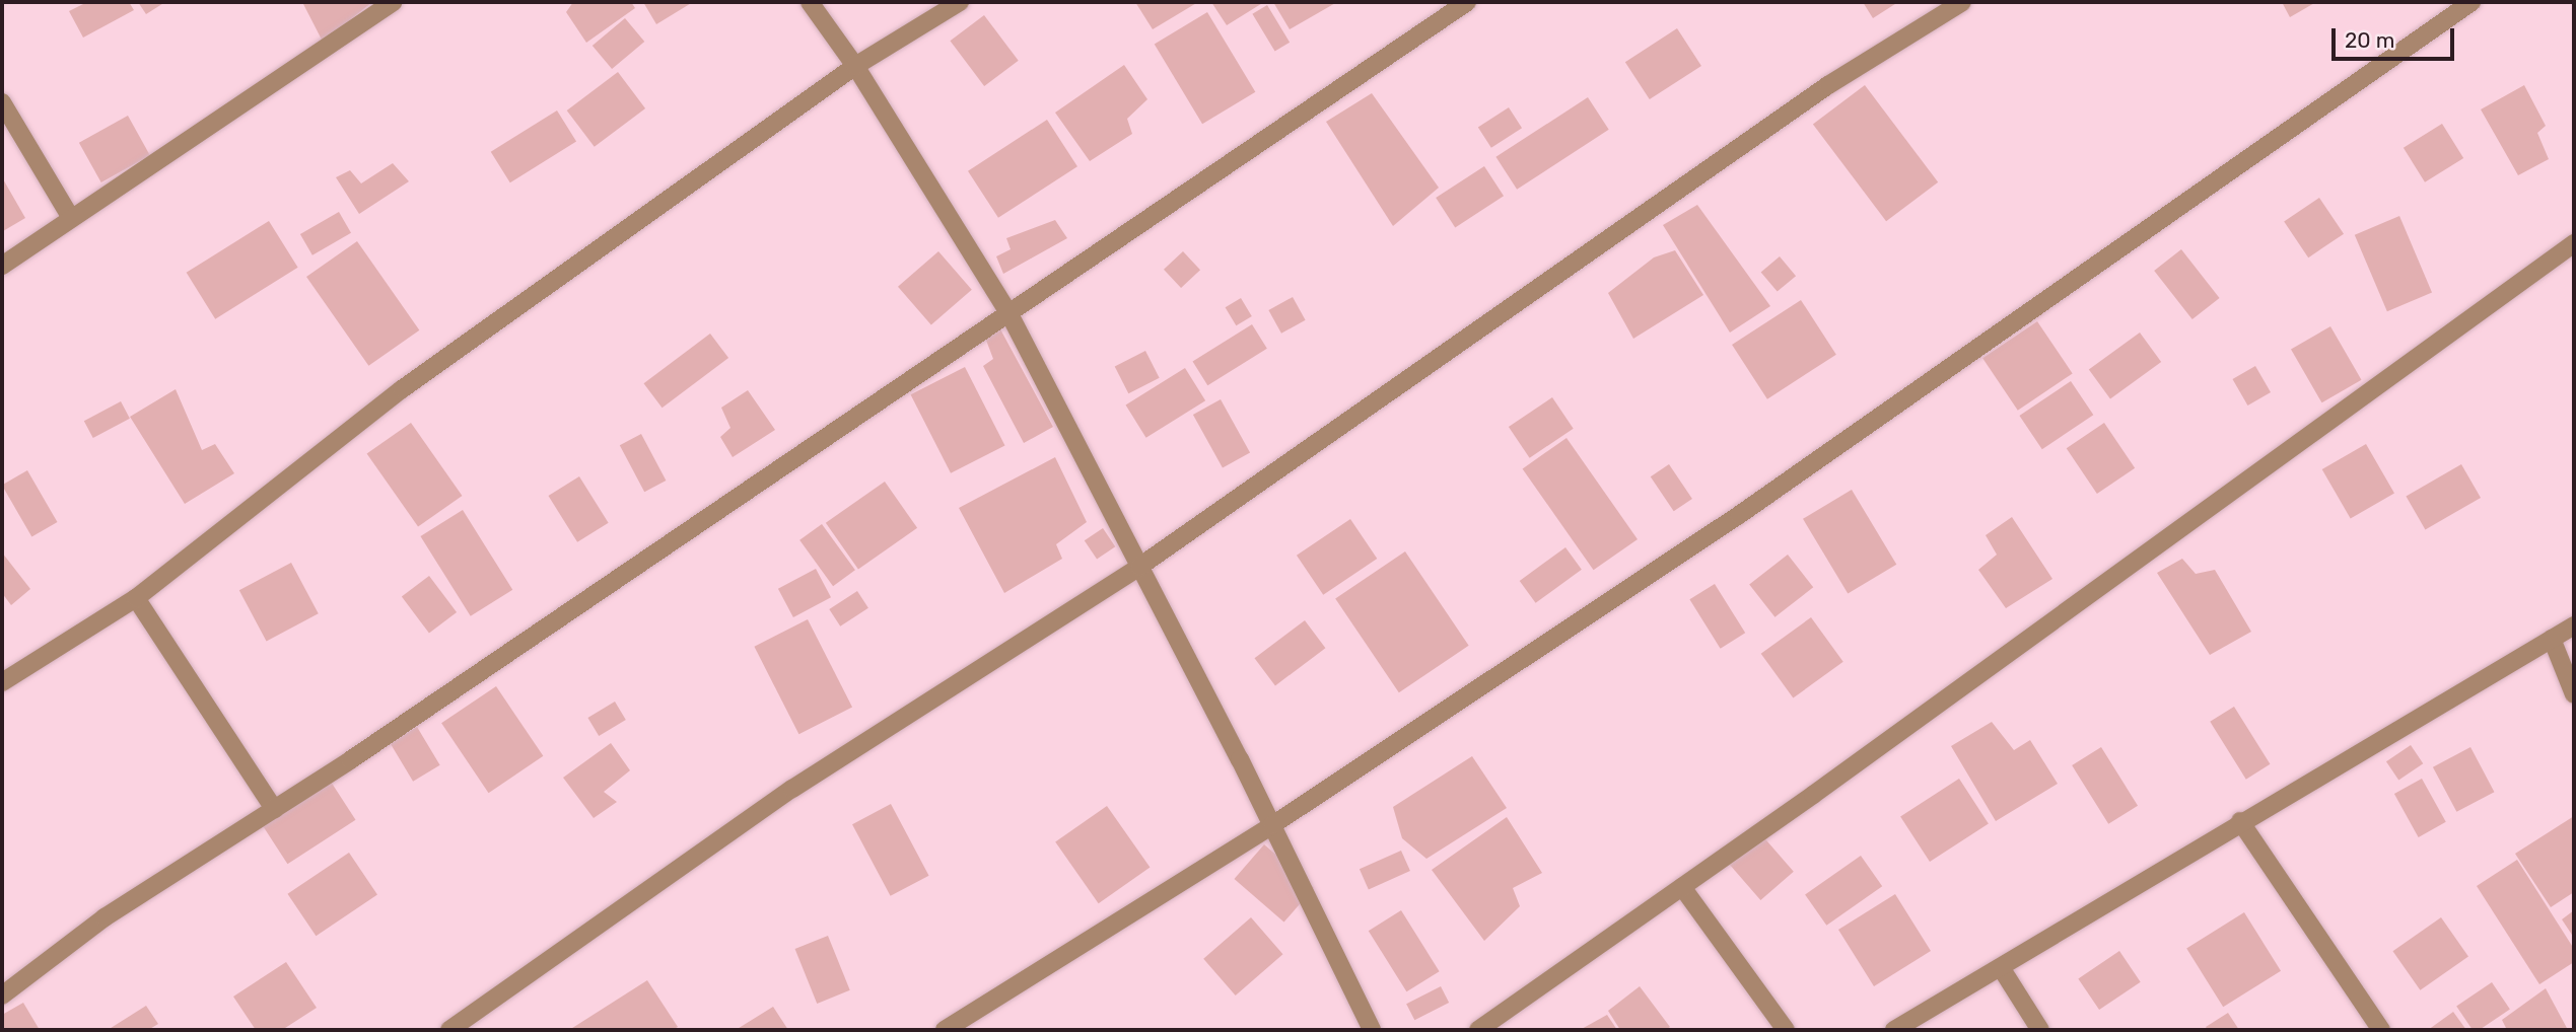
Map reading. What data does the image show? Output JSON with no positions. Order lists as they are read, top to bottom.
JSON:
{
  "scale_bar": "20 m"
}
